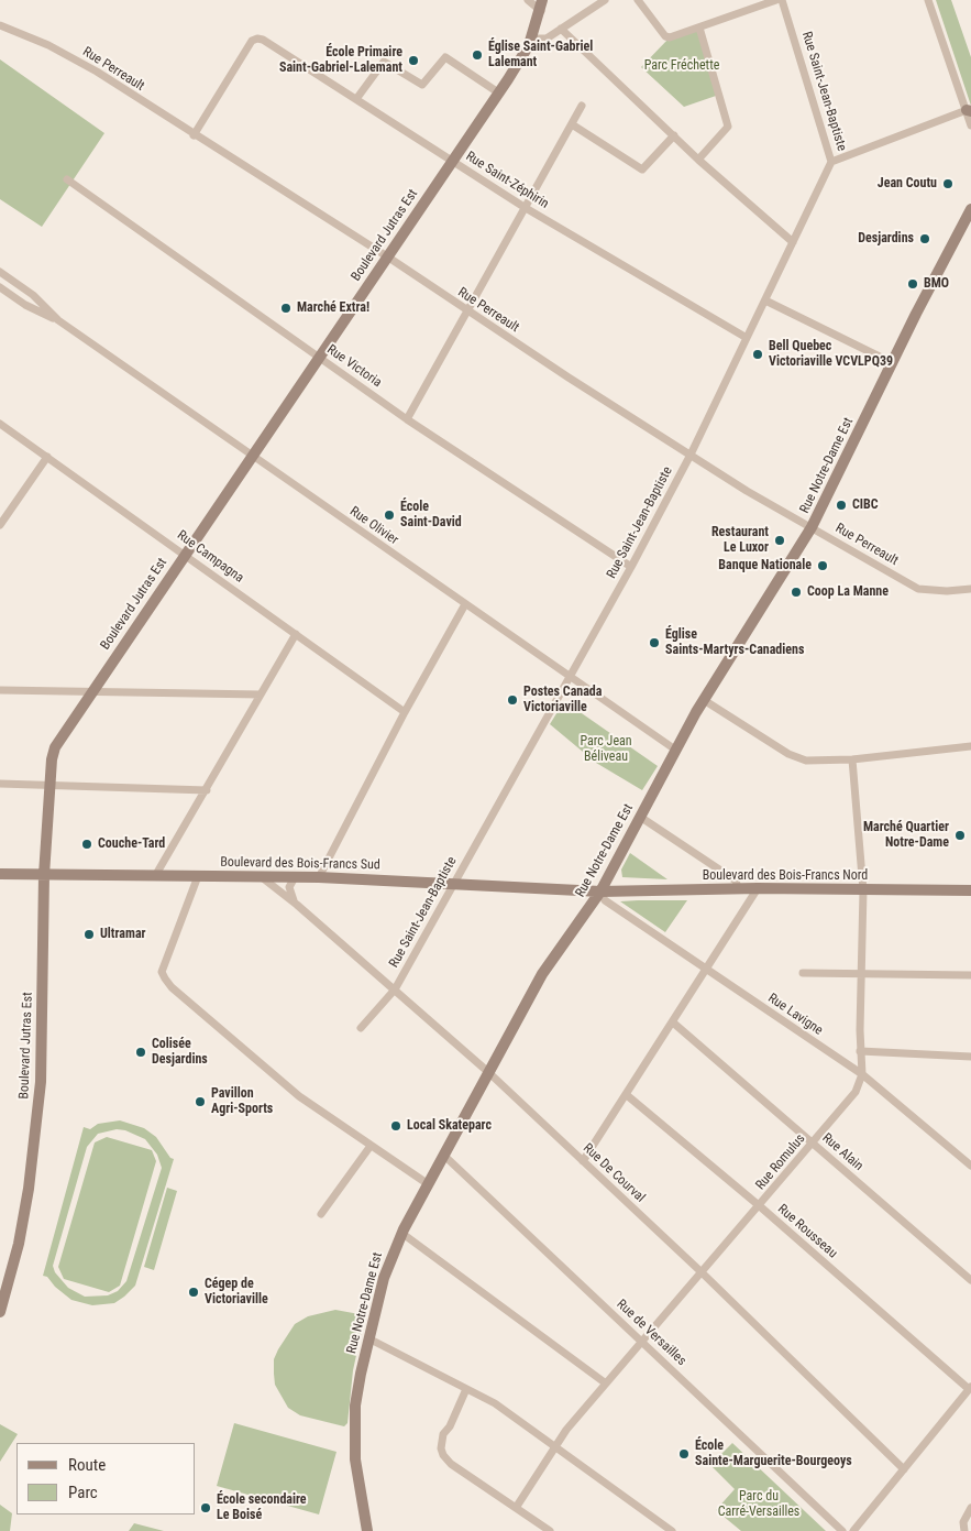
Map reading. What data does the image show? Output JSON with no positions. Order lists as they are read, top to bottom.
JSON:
{
  "streets": {
    "street": [
      "Rue Perreault",
      "Rue Saint-Jean-Baptiste",
      "Rue Saint-Zéphirin",
      "Boulevard Jutras Est",
      "Rue Victoria",
      "Rue Notre-Dame Est",
      "Rue Olivier",
      "Rue Campagna",
      "Boulevard des Bois-Francs Sud",
      "Boulevard des Bois-Francs Nord",
      "Rue Lavigne",
      "Rue Alain",
      "Rue Romulus",
      "Rue De Courval",
      "Rue Rousseau",
      "Rue de Versailles"
    ]
  },
  "crossings": [
    ["Rue Perreault", "Rue Saint-Jean-Baptiste"],
    ["Rue Perreault", "Rue Saint-Zéphirin"],
    ["Rue Perreault", "Boulevard Jutras Est"],
    ["Rue Perreault", "Rue Notre-Dame Est"],
    ["Rue Saint-Jean-Baptiste", "Rue Saint-Zéphirin"],
    ["Rue Saint-Jean-Baptiste", "Rue Victoria"],
    ["Rue Saint-Jean-Baptiste", "Rue Olivier"],
    ["Rue Saint-Jean-Baptiste", "Boulevard des Bois-Francs Sud"],
    ["Rue Saint-Jean-Baptiste", "Rue De Courval"],
    ["Rue Saint-Zéphirin", "Boulevard Jutras Est"],
    ["Boulevard Jutras Est", "Rue Victoria"],
    ["Boulevard Jutras Est", "Rue Olivier"],
    ["Boulevard Jutras Est", "Rue Campagna"],
    ["Boulevard Jutras Est", "Boulevard des Bois-Francs Sud"],
    ["Rue Notre-Dame Est", "Rue Olivier"],
    ["Rue Notre-Dame Est", "Boulevard des Bois-Francs Sud"],
    ["Rue Notre-Dame Est", "Boulevard des Bois-Francs Nord"],
    ["Rue Notre-Dame Est", "Rue Lavigne"],
    ["Rue Notre-Dame Est", "Rue De Courval"],
    ["Rue Notre-Dame Est", "Rue de Versailles"],
    ["Boulevard des Bois-Francs Sud", "Boulevard des Bois-Francs Nord"],
    ["Boulevard des Bois-Francs Sud", "Rue Lavigne"],
    ["Boulevard des Bois-Francs Sud", "Rue De Courval"],
    ["Boulevard des Bois-Francs Nord", "Rue Lavigne"],
    ["Rue Lavigne", "Rue Romulus"],
    ["Rue Alain", "Rue Romulus"],
    ["Rue Romulus", "Rue De Courval"],
    ["Rue Romulus", "Rue Rousseau"],
    ["Rue Romulus", "Rue de Versailles"]
  ],
  "parks": ["Parc Fréchette", "Parc Jean Béliveau", "Parc du Carré-Versailles"],
  "places": [
    "Église Saint-Gabriel Lalemant",
    "École Primaire Saint-Gabriel-Lalemant",
    "Jean Coutu",
    "Desjardins",
    "BMO",
    "Marché Extra!",
    "Bell Quebec Victoriaville VCVLPQ39",
    "CIBC",
    "École Saint-David",
    "Restaurant Le Luxor",
    "Banque Nationale",
    "Coop La Manne",
    "Église Saints-Martyrs-Canadiens",
    "Postes Canada Victoriaville",
    "Marché Quartier Notre-Dame",
    "Couche-Tard",
    "Ultramar",
    "Colisée Desjardins",
    "Pavillon Agri-Sports",
    "Local Skateparc",
    "Cégep de Victoriaville",
    "École Sainte-Marguerite-Bourgeoys",
    "École secondaire Le Boisé"
  ],
  "legend": ["Route", "Parc"]
}
